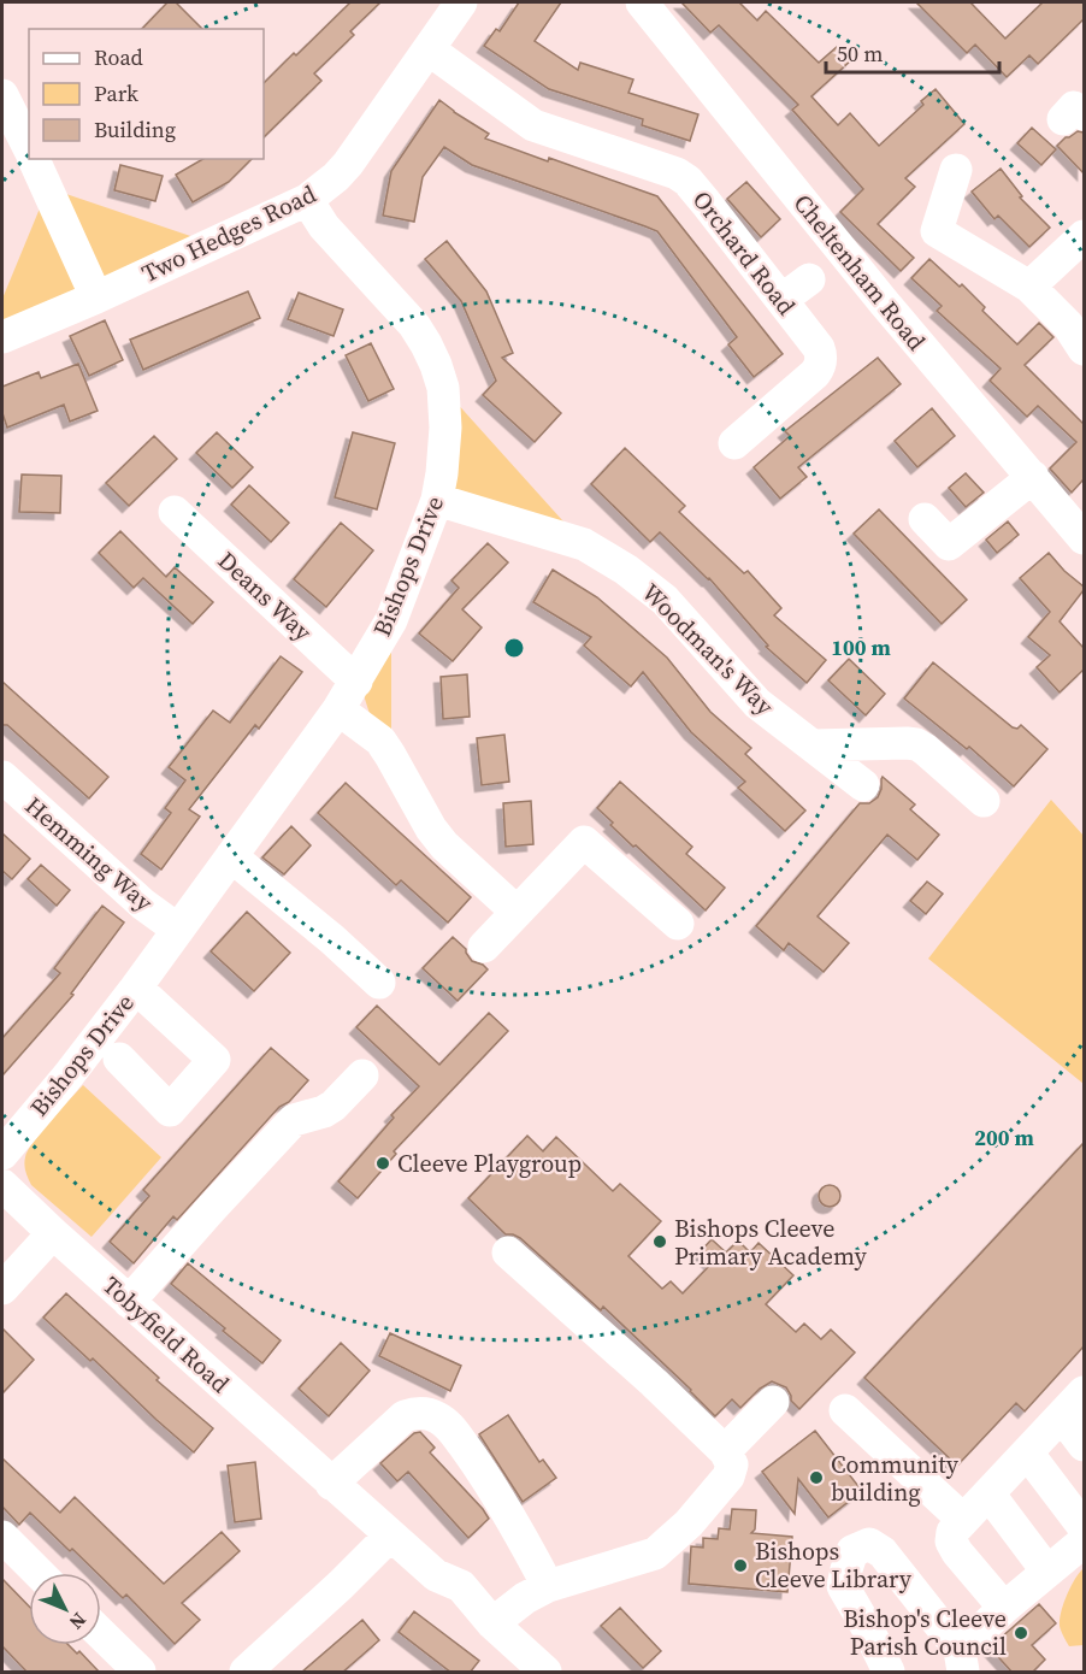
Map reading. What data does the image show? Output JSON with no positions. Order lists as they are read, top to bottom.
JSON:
{
  "streets": {
    "street": [
      "Two Hedges Road",
      "Orchard Road",
      "Cheltenham Road",
      "Bishops Drive",
      "Deans Way",
      "Woodman's Way",
      "Hemming Way",
      "Tobyfield Road"
    ]
  },
  "crossings": [
    ["Two Hedges Road", "Orchard Road"],
    ["Two Hedges Road", "Bishops Drive"],
    ["Bishops Drive", "Deans Way"],
    ["Bishops Drive", "Woodman's Way"],
    ["Bishops Drive", "Hemming Way"]
  ],
  "places": [
    "Cleeve Playgroup",
    "Bishops Cleeve Primary Academy",
    "Community building",
    "Bishops Cleeve Library",
    "Bishop's Cleeve Parish Council"
  ],
  "legend": ["Road", "Park", "Building"],
  "scale_bar": "50 m",
  "north": "bottom right",
  "rings": ["100 m", "200 m"]
}
